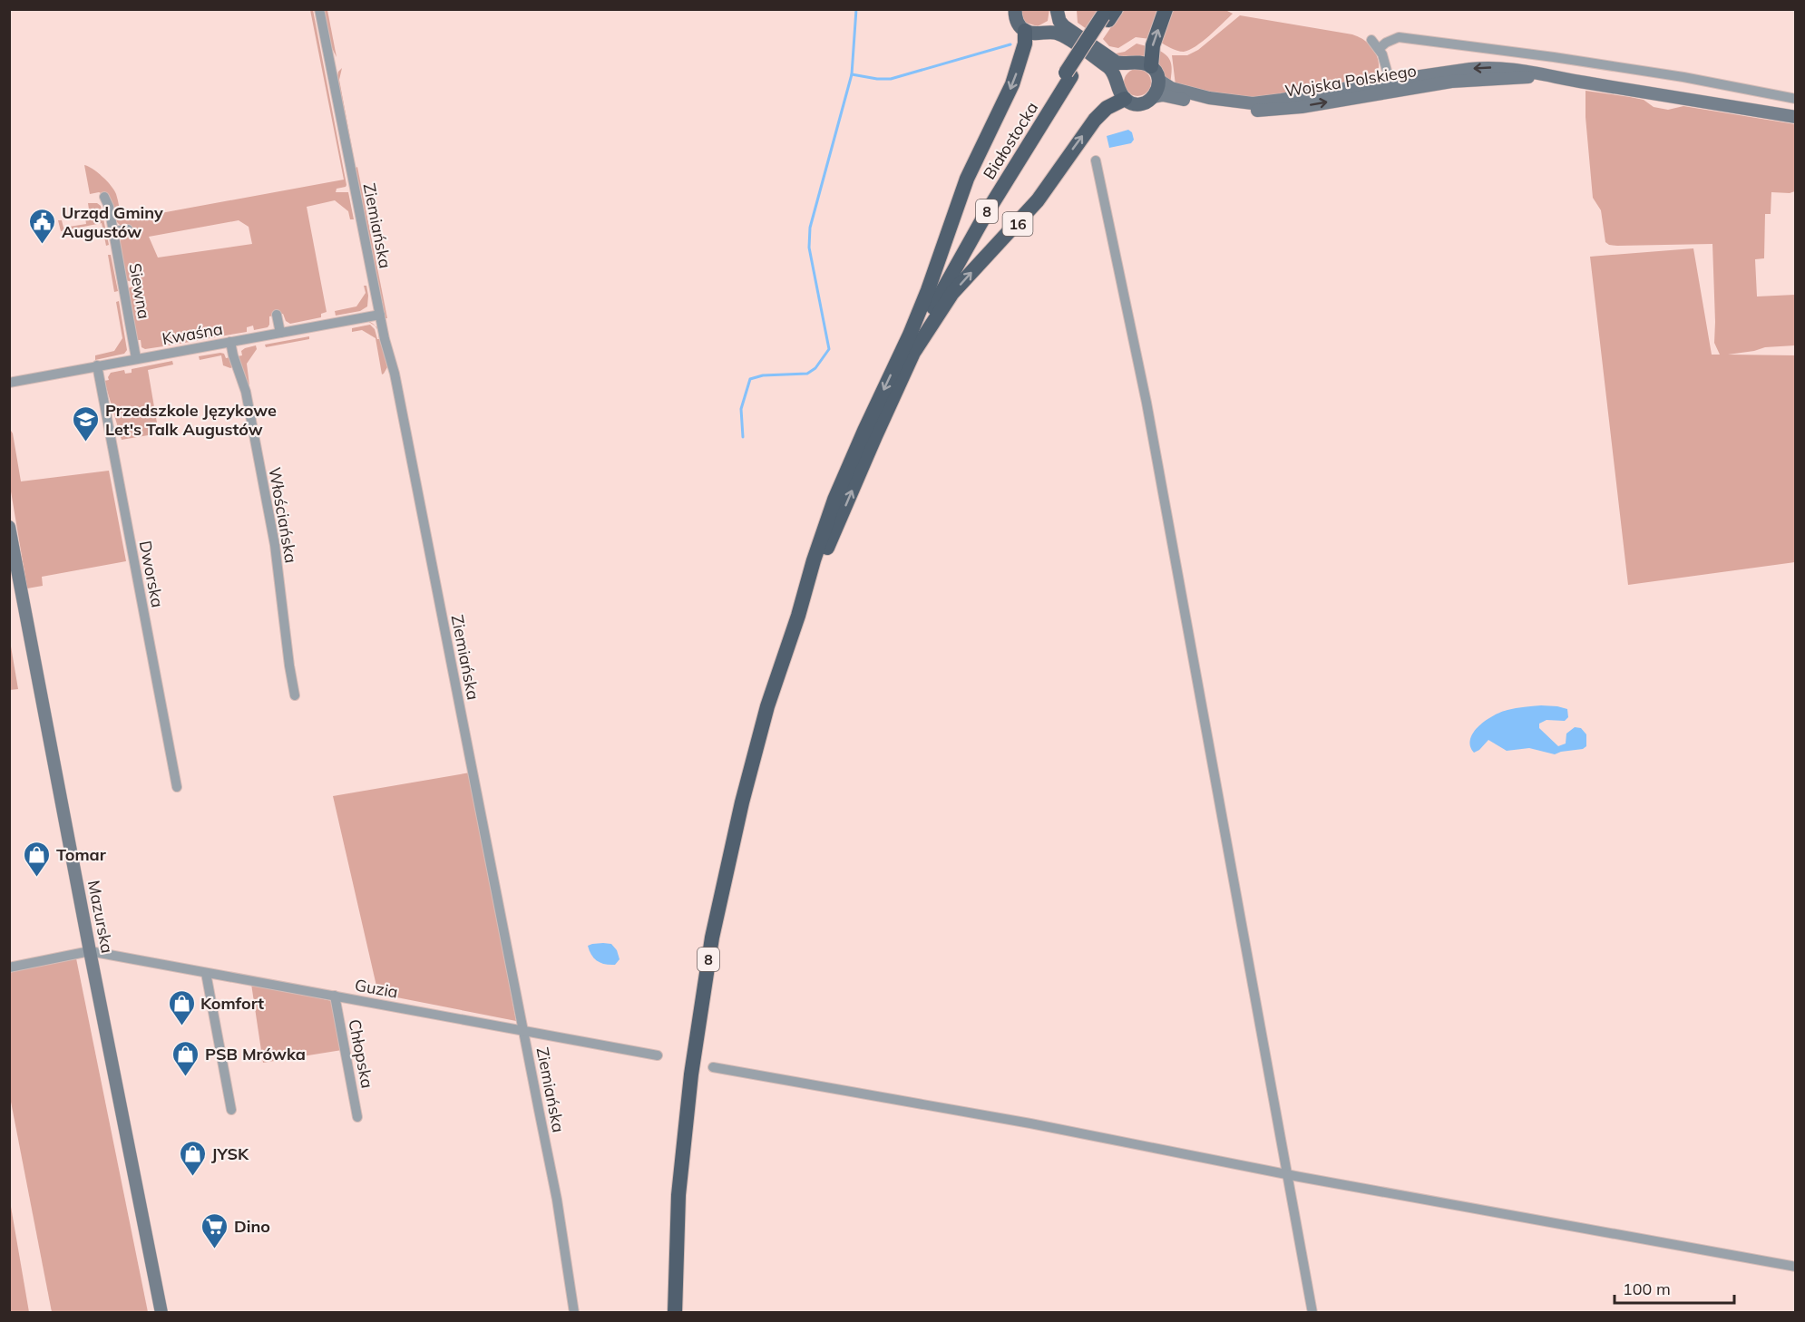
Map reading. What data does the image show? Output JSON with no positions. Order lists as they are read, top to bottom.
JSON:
{
  "streets": {
    "highway": ["Białostocka", "8", "16"],
    "main road": ["Wojska Polskiego", "Mazurska"],
    "street": [
      "Ziemiańska",
      "Siewna",
      "Kwaśna",
      "Włościańska",
      "Dworska",
      "Guzia",
      "Chłopska"
    ]
  },
  "crossings": [
    ["Wojska Polskiego", "16"],
    ["Białostocka", "8"],
    ["Białostocka", "16"],
    ["8", "16"],
    ["Ziemiańska", "Kwaśna"],
    ["Ziemiańska", "Guzia"],
    ["Siewna", "Kwaśna"],
    ["Kwaśna", "Włościańska"],
    ["Kwaśna", "Dworska"],
    ["Mazurska", "Guzia"],
    ["Guzia", "Chłopska"]
  ],
  "places": {
    "public building": ["Urząd Gminy Augustów"],
    "school or university": ["Przedszkole Językowe Let's Talk Augustów"],
    "shop": [
      "Tomar",
      "Komfort",
      "PSB Mrówka",
      "JYSK"
    ],
    "supermarket": ["Dino"]
  },
  "scale_bar": "100 m"
}
